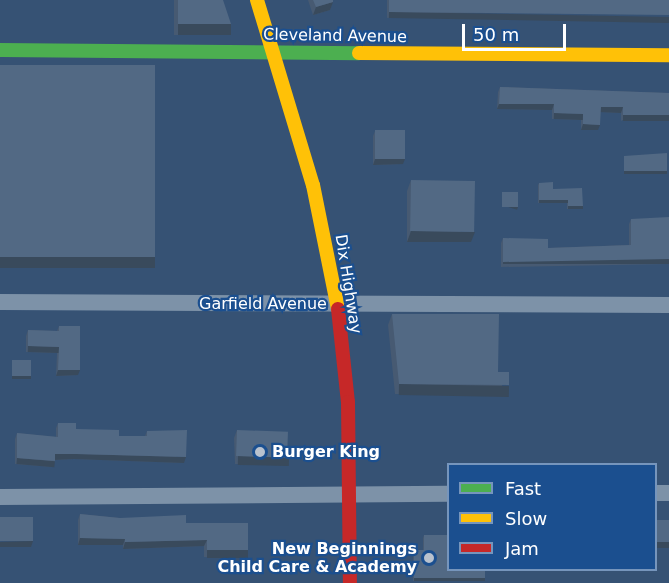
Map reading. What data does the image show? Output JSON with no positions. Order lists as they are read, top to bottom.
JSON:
{
  "streets": {
    "street": ["Cleveland Avenue", "Dix Highway", "Garfield Avenue"]
  },
  "crossings": [
    ["Cleveland Avenue", "Dix Highway"],
    ["Dix Highway", "Garfield Avenue"]
  ],
  "places": ["Burger King", "New Beginnings Child Care & Academy"],
  "legend": ["Fast", "Slow", "Jam"],
  "scale_bar": "50 m"
}
